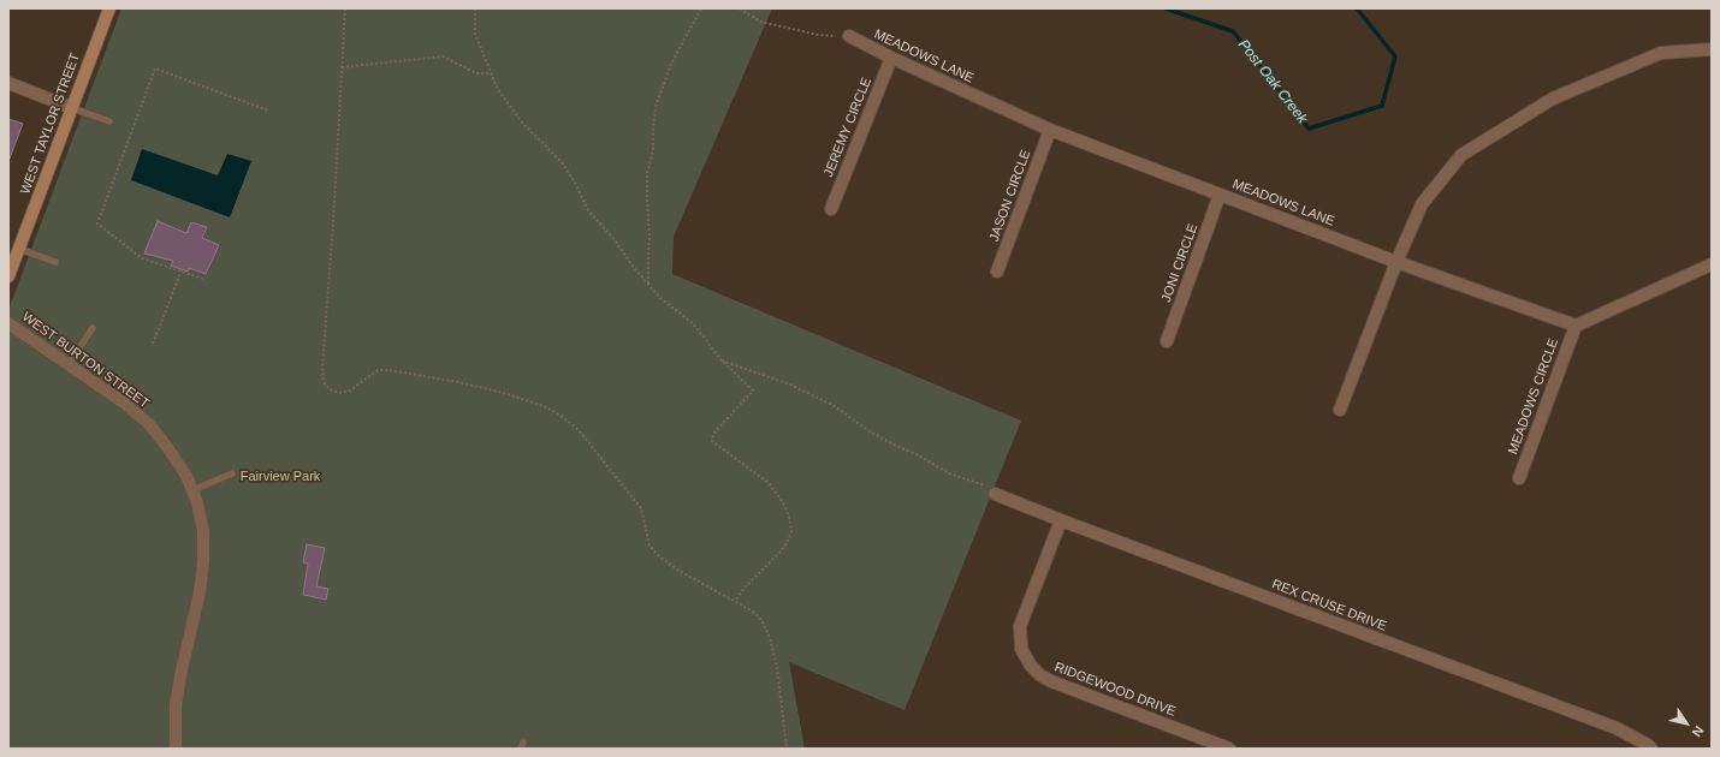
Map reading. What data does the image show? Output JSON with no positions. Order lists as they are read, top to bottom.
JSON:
{
  "streets": {
    "main road": ["WEST TAYLOR STREET"],
    "street": [
      "MEADOWS LANE",
      "JEREMY CIRCLE",
      "JASON CIRCLE",
      "JONI CIRCLE",
      "WEST BURTON STREET",
      "MEADOWS CIRCLE",
      "REX CRUSE DRIVE",
      "RIDGEWOOD DRIVE"
    ]
  },
  "crossings": [
    ["MEADOWS LANE", "JEREMY CIRCLE"],
    ["MEADOWS LANE", "JASON CIRCLE"],
    ["MEADOWS LANE", "JONI CIRCLE"],
    ["MEADOWS LANE", "MEADOWS CIRCLE"],
    ["REX CRUSE DRIVE", "RIDGEWOOD DRIVE"]
  ],
  "water": ["Post Oak Creek"],
  "parks": ["Fairview Park"],
  "north": "bottom right"
}
